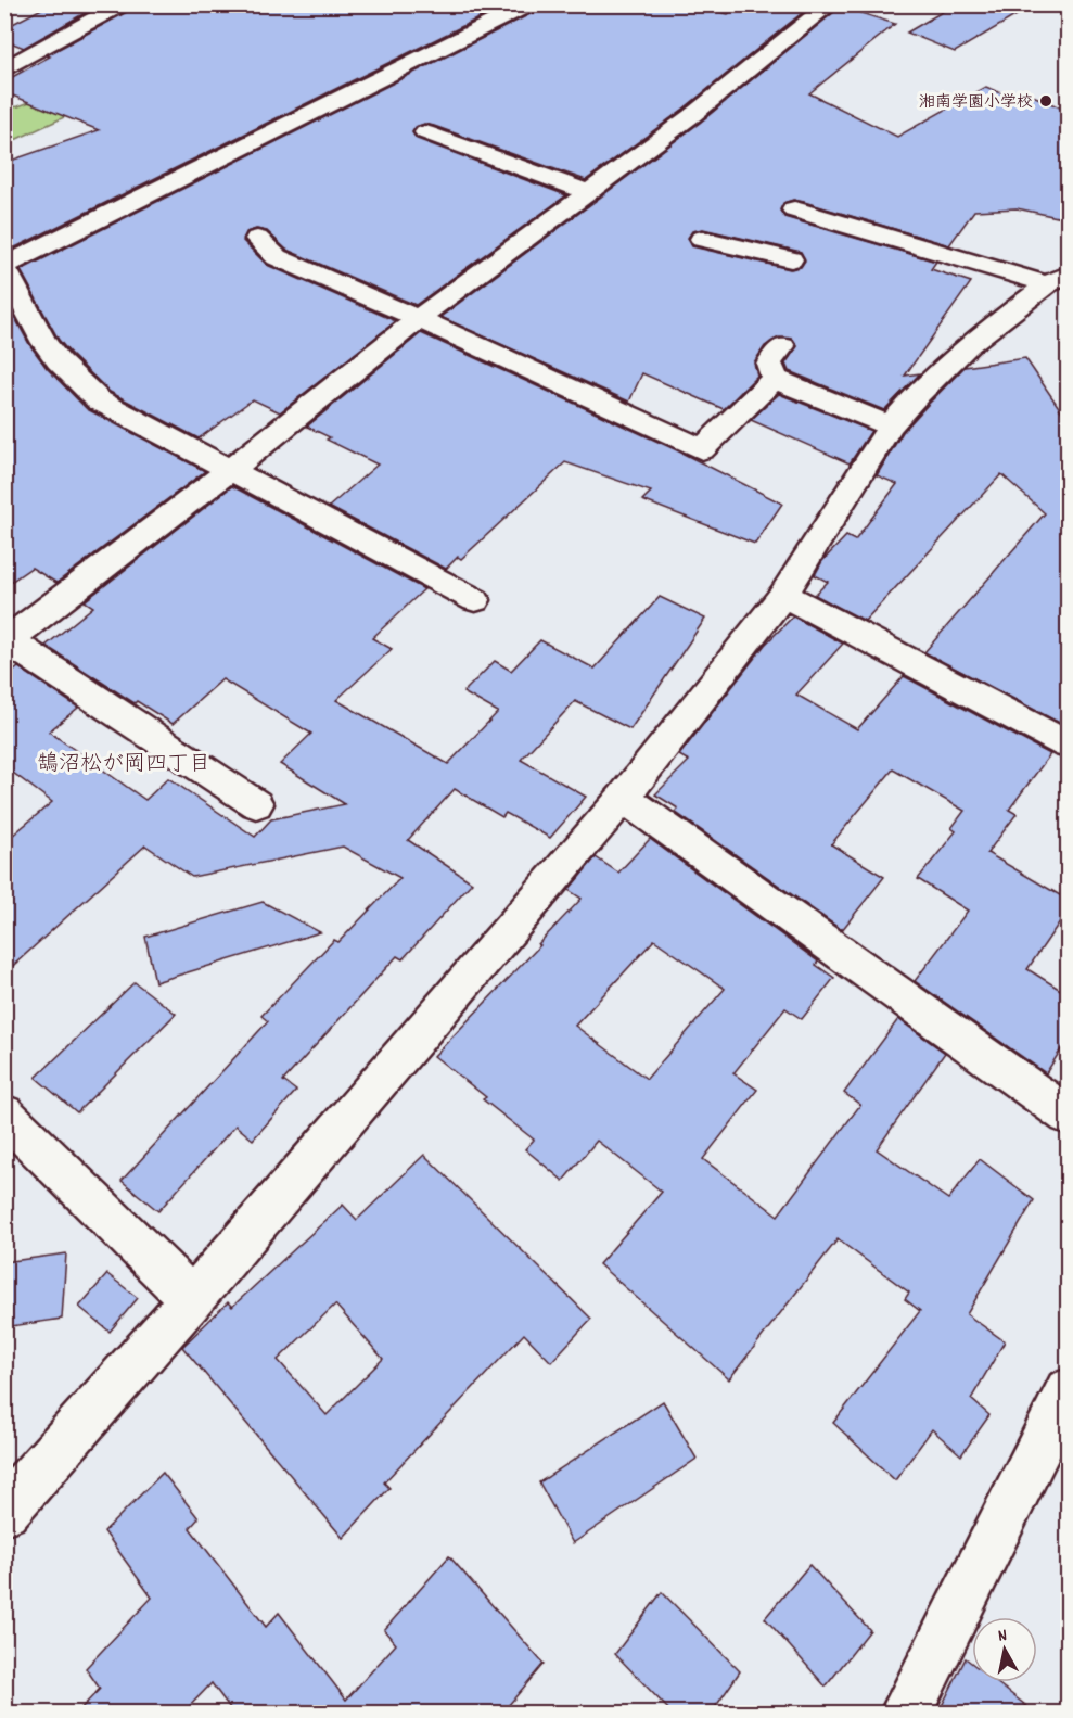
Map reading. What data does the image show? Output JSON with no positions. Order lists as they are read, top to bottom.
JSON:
{
  "districts": ["鵠沼松が岡四丁目"],
  "places": ["湘南学園小学校"],
  "north": "top"
}
